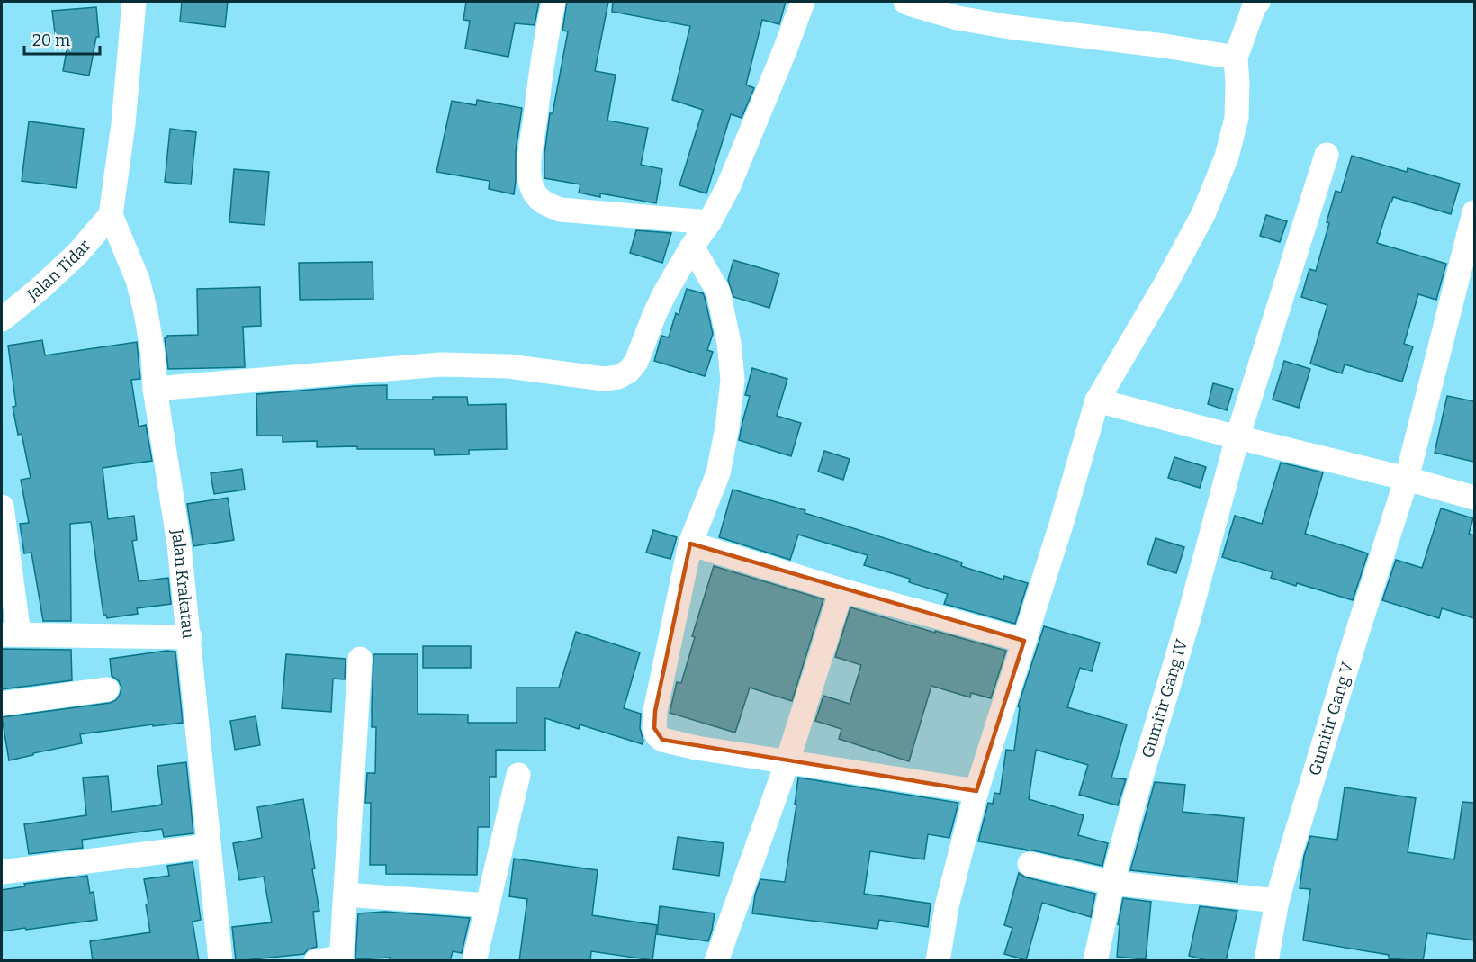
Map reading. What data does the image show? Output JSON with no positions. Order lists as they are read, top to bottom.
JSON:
{
  "streets": {
    "street": [
      "Jalan Tidar",
      "Jalan Krakatau",
      "Gumitir Gang IV",
      "Gumitir Gang V"
    ]
  },
  "crossings": [
    ["Jalan Tidar", "Jalan Krakatau"]
  ],
  "scale_bar": "20 m"
}
